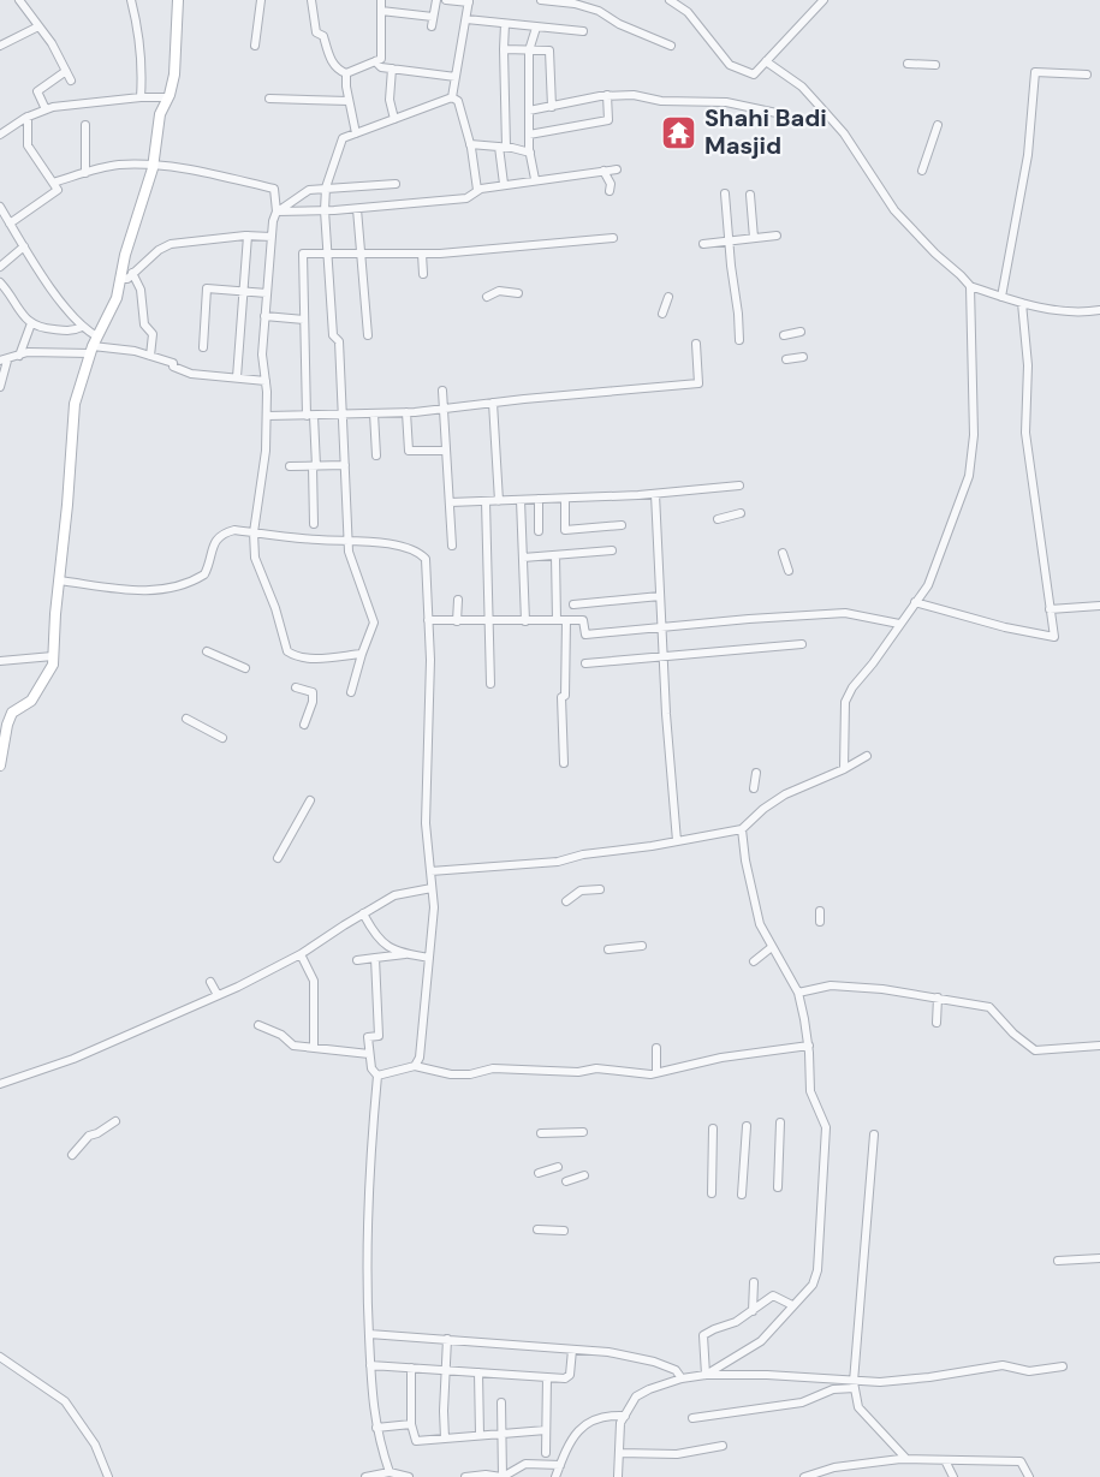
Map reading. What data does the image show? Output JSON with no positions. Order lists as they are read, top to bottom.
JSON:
{
  "places": {
    "temple": ["Shahi Badi Masjid"]
  }
}
